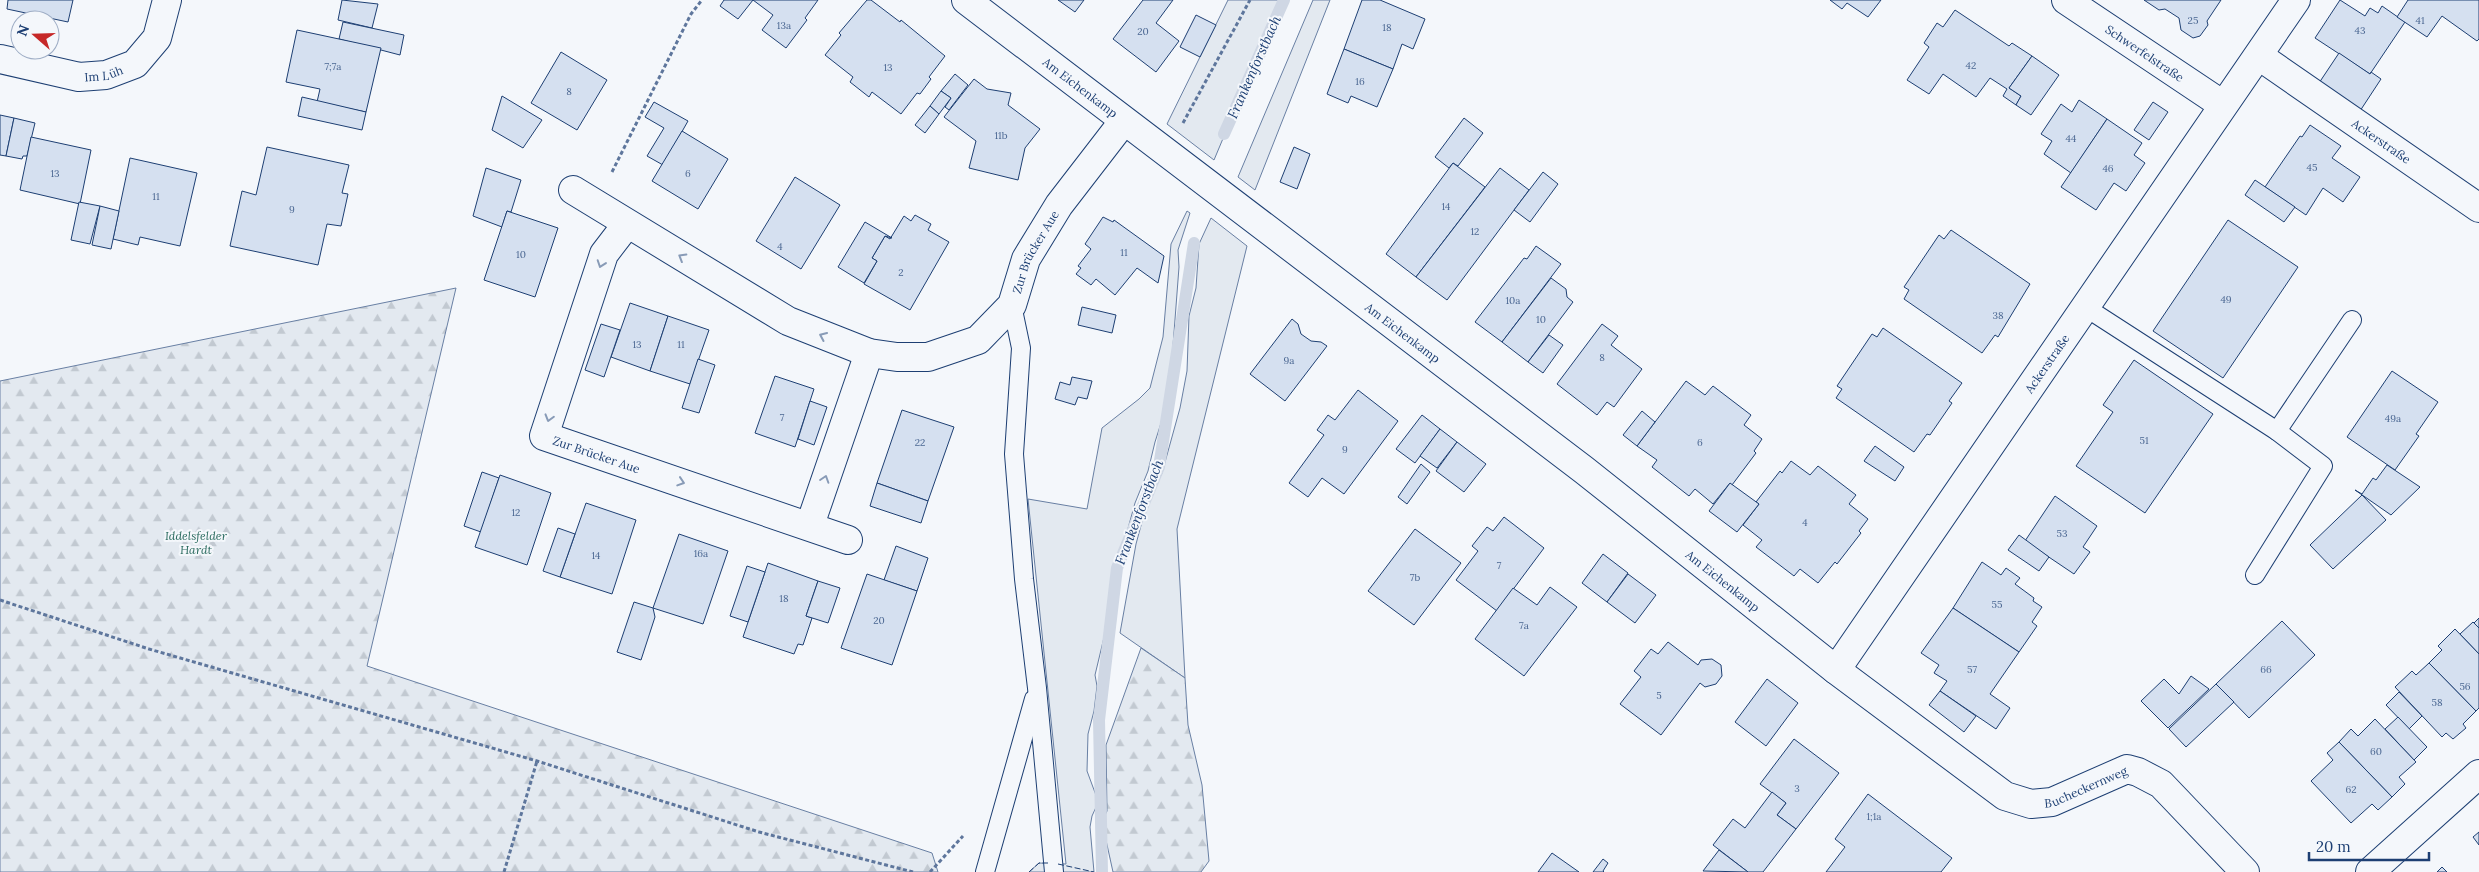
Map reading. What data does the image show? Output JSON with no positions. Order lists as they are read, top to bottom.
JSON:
{
  "streets": {
    "street": [
      "Schwerfelstraße",
      "Im Lüh",
      "Am Eichenkamp",
      "Ackerstraße",
      "Zur Brücker Aue",
      "Bucheckernweg"
    ]
  },
  "crossings": [
    ["Schwerfelstraße", "Ackerstraße"],
    ["Am Eichenkamp", "Ackerstraße"],
    ["Am Eichenkamp", "Zur Brücker Aue"],
    ["Am Eichenkamp", "Bucheckernweg"],
    ["Ackerstraße", "Bucheckernweg"]
  ],
  "water": ["Frankenforstbach"],
  "parks": ["Iddelsfelder Hardt"],
  "house_numbers": [
    "25",
    "41",
    "13a",
    "18",
    "43",
    "20",
    "42",
    "7;7a",
    "13",
    "16",
    "8",
    "11b",
    "44",
    "45",
    "46",
    "13",
    "6",
    "11",
    "14",
    "9",
    "12",
    "4",
    "11",
    "10",
    "2",
    "49",
    "10a",
    "38",
    "10",
    "13",
    "11",
    "8",
    "9a",
    "7",
    "49a",
    "51",
    "22",
    "6",
    "9",
    "12",
    "4",
    "53",
    "16a",
    "14",
    "7",
    "7b",
    "18",
    "55",
    "20",
    "7a",
    "57",
    "66",
    "56",
    "5",
    "58",
    "60",
    "3",
    "62",
    "1;1a"
  ],
  "scale_bar": "20 m",
  "north": "left"
}
